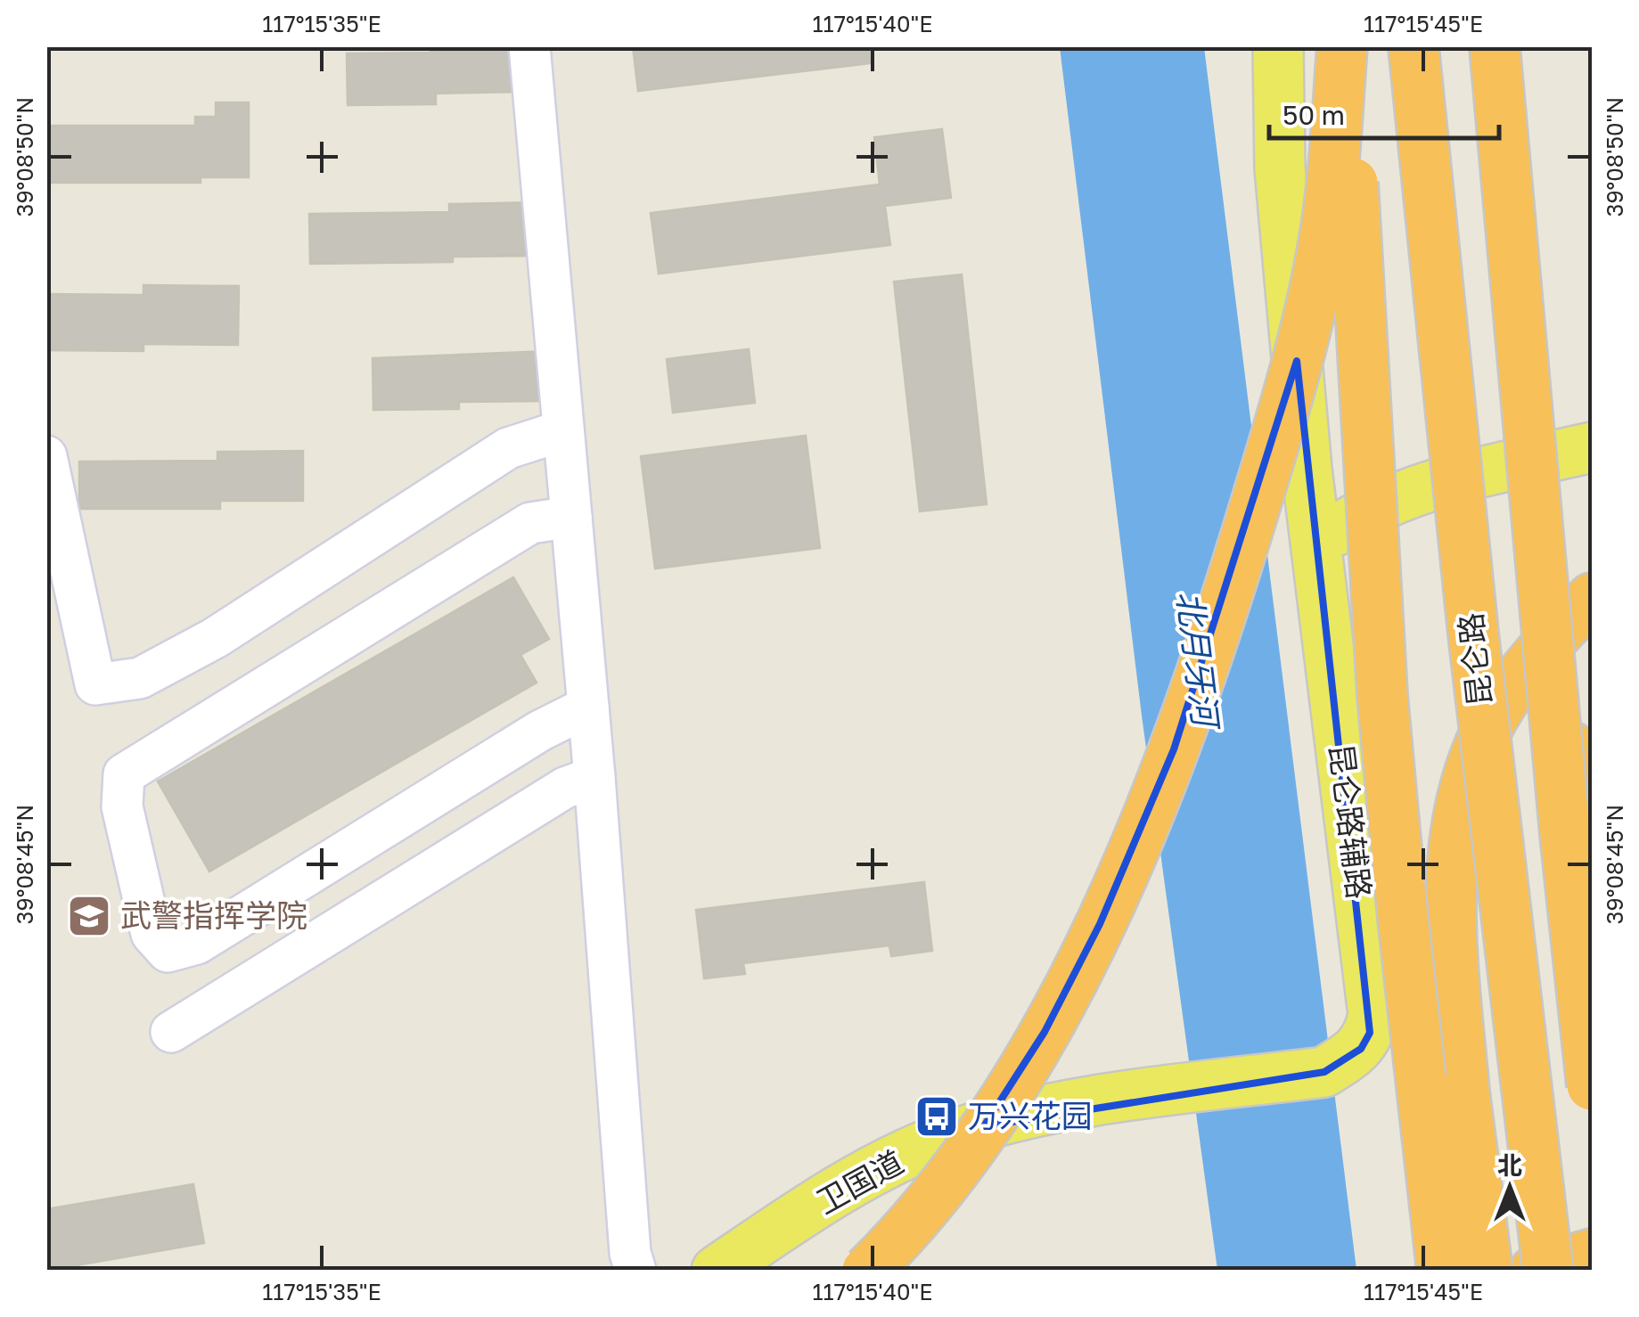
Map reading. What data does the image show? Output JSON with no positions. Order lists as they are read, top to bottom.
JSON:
{
  "streets": {
    "highway": ["昆仑路"],
    "main road": ["昆仑路辅路", "卫国道"]
  },
  "crossings": [
    ["昆仑路辅路", "卫国道"]
  ],
  "water": ["北月牙河"],
  "places": {
    "school or university": ["武警指挥学院"],
    "bus stop": ["万兴花园"]
  },
  "scale_bar": "50 m",
  "north": "top",
  "coordinates": [
    "117°15'35\"E",
    "117°15'40\"E",
    "117°15'45\"E",
    "39°08'50\"N",
    "39°08'45\"N"
  ]
}
